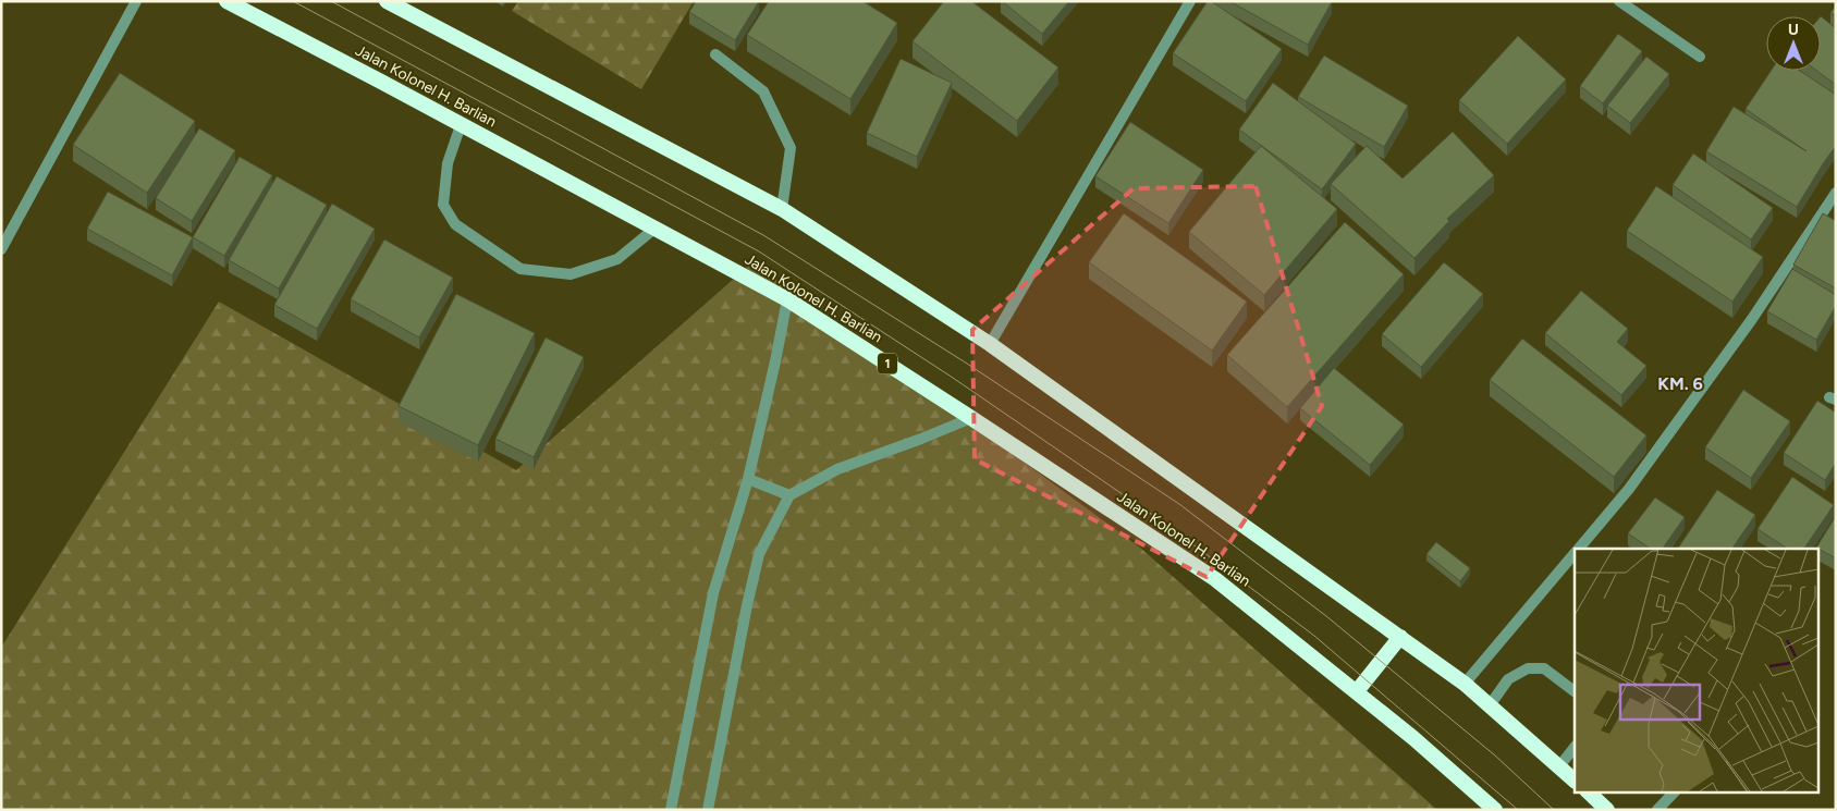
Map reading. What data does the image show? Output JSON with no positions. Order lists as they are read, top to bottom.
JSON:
{
  "streets": {
    "highway": ["Jalan Kolonel H. Barlian", "1"]
  },
  "districts": ["KM. 6"],
  "north": "top"
}
